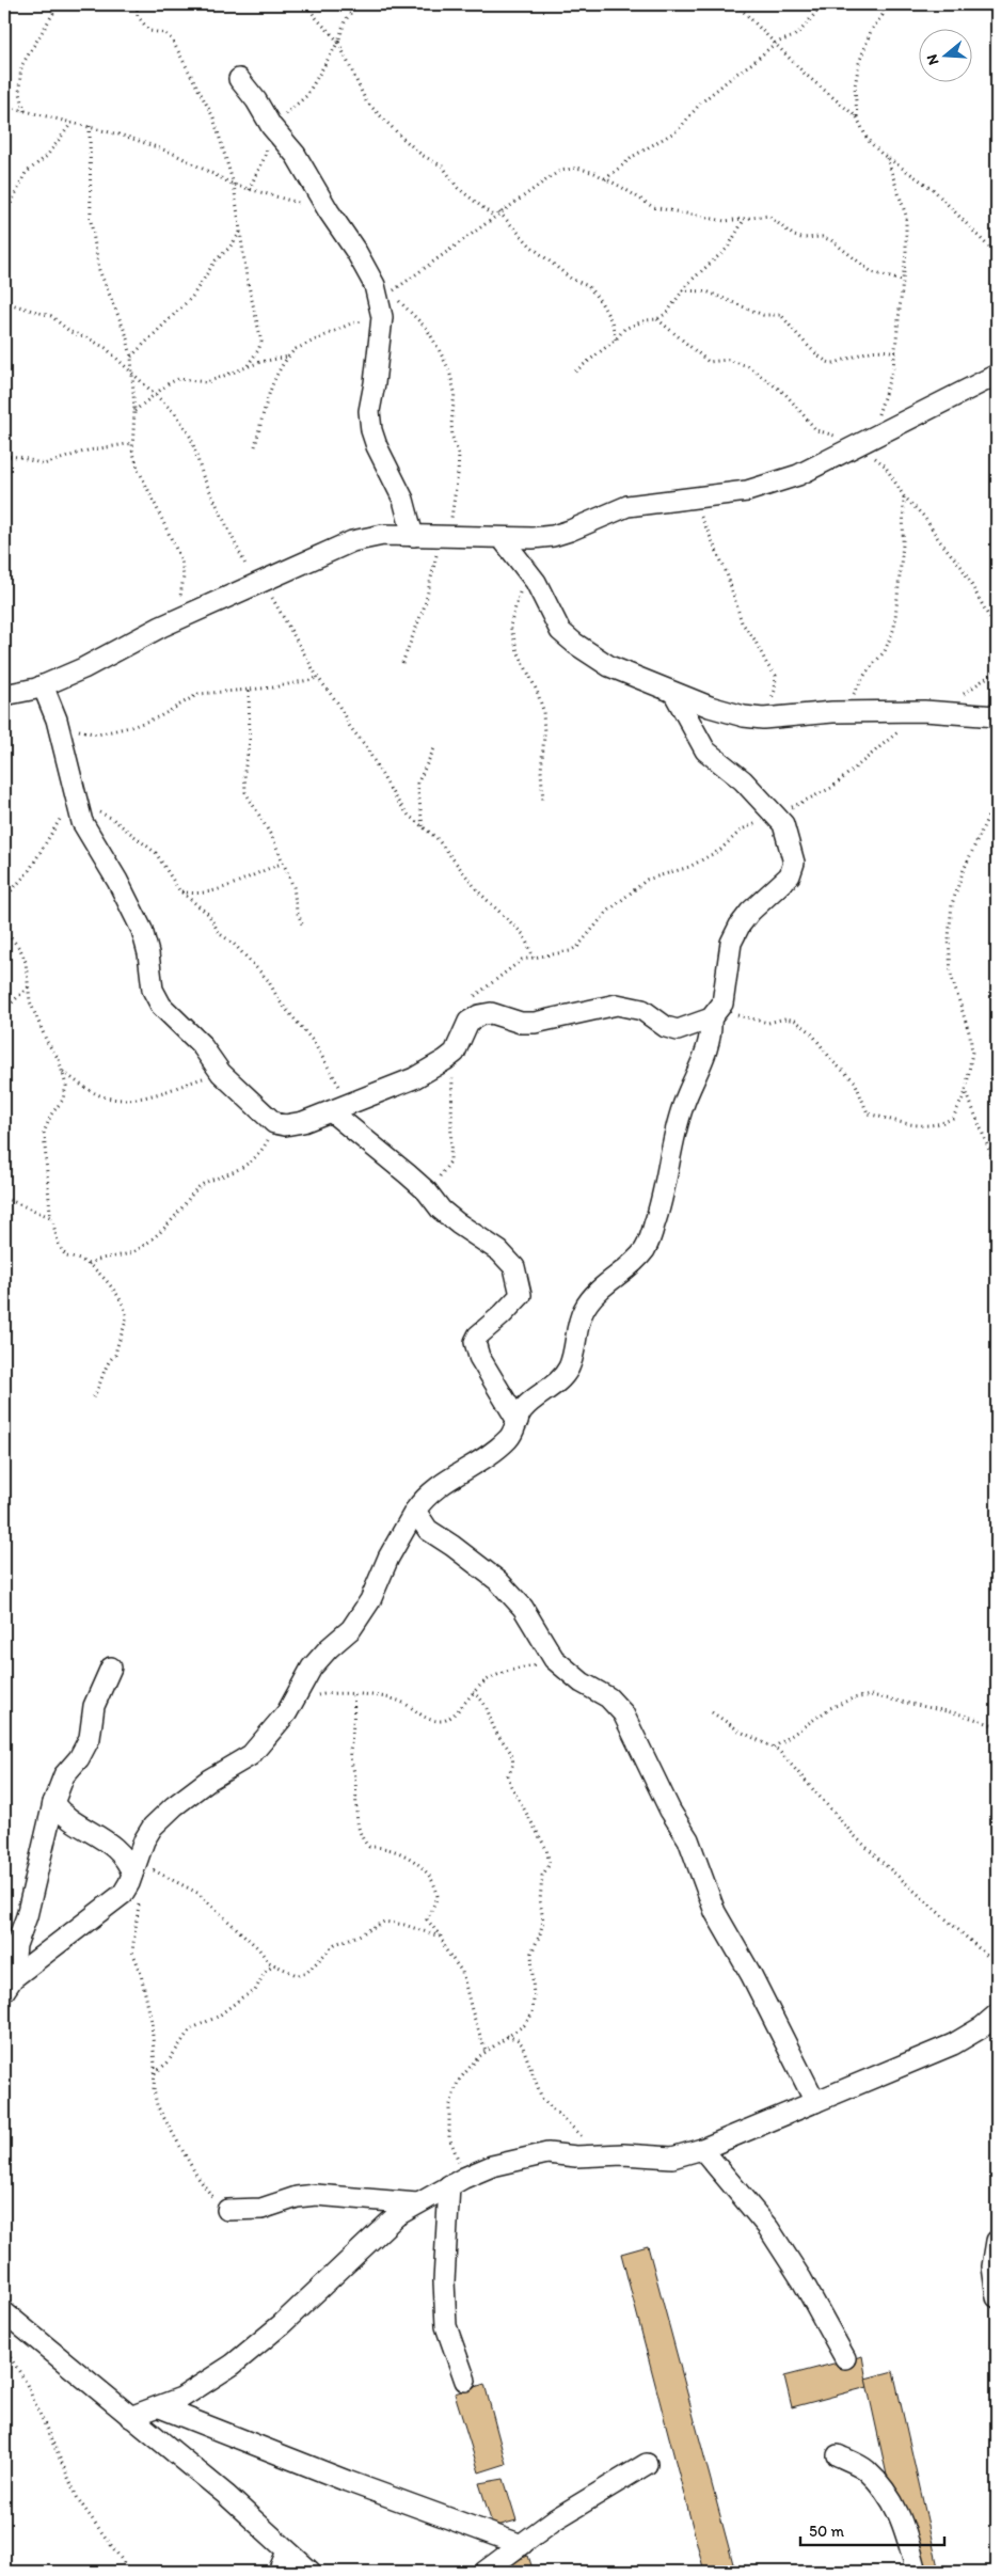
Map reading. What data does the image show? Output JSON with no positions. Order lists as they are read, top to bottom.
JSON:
{
  "scale_bar": "50 m",
  "north": "left"
}
